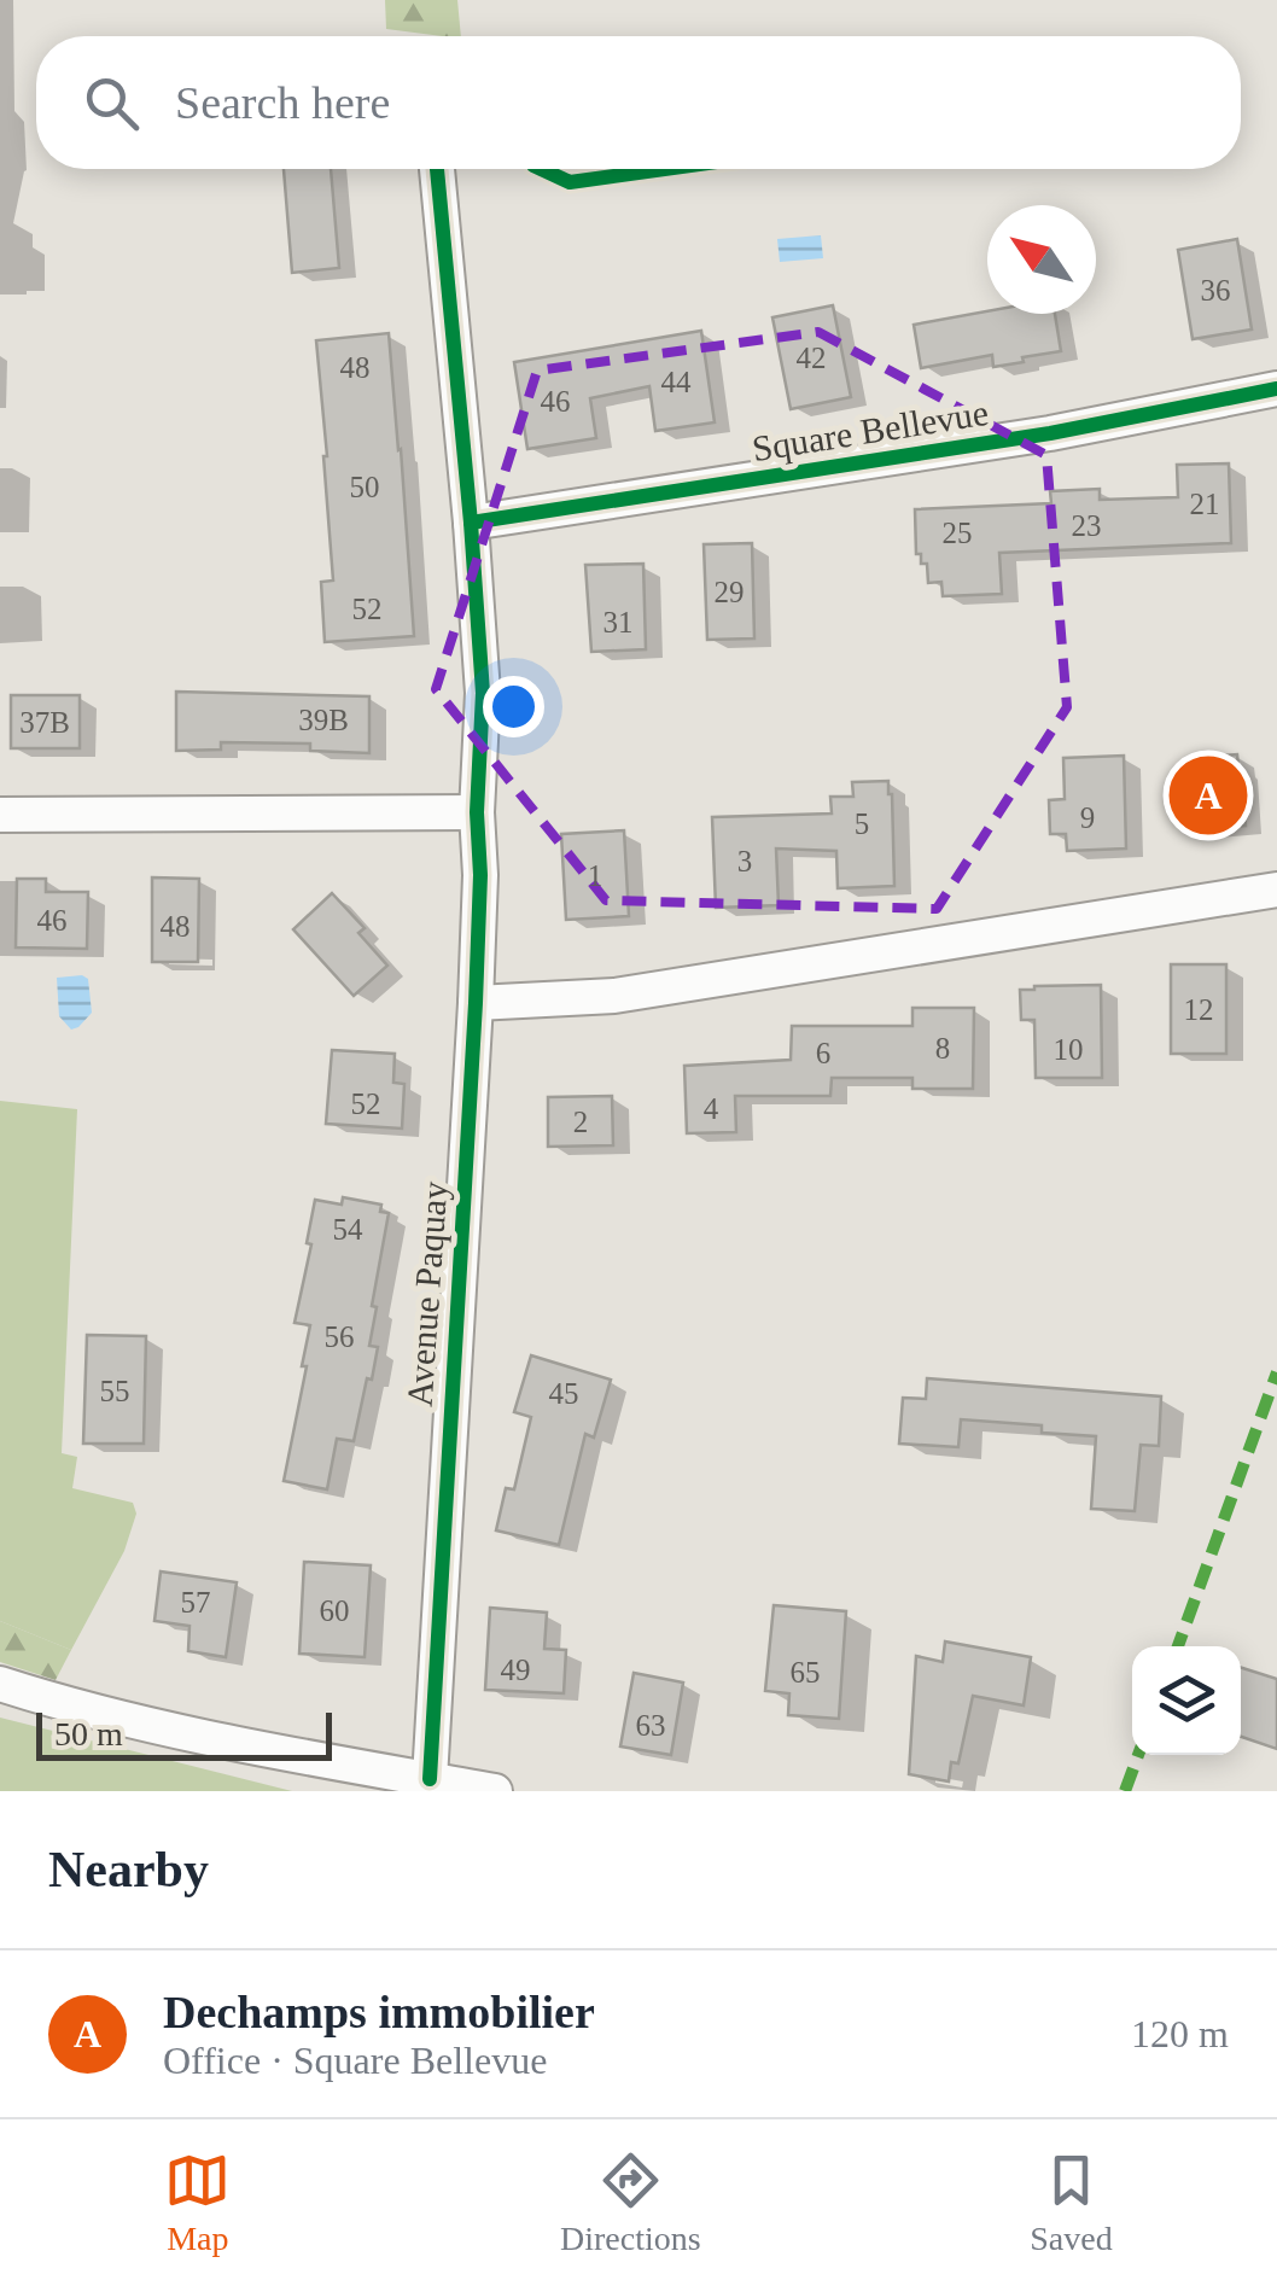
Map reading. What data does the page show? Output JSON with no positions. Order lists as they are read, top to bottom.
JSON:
{
  "streets": {
    "street": ["Square Bellevue", "Avenue Paquay"]
  },
  "house_numbers": [
    "36",
    "42",
    "48",
    "44",
    "46",
    "50",
    "21",
    "23",
    "25",
    "29",
    "52",
    "31",
    "39B",
    "37B",
    "9",
    "5",
    "3",
    "1",
    "46",
    "48",
    "12",
    "8",
    "10",
    "6",
    "52",
    "4",
    "2",
    "54",
    "56",
    "55",
    "45",
    "57",
    "60",
    "49",
    "65",
    "63"
  ],
  "scale_bar": "50 m",
  "north": "top left",
  "page": {
    "search": "Search here",
    "pins": "A",
    "scale": "50 m",
    "heading": "Nearby",
    "list": [
      {
        "mark": "A",
        "name": "Dechamps immobilier",
        "note": "Office · Square Bellevue",
        "value": "120 m"
      }
    ],
    "nav": ["Map", "Directions", "Saved"]
  }
}
